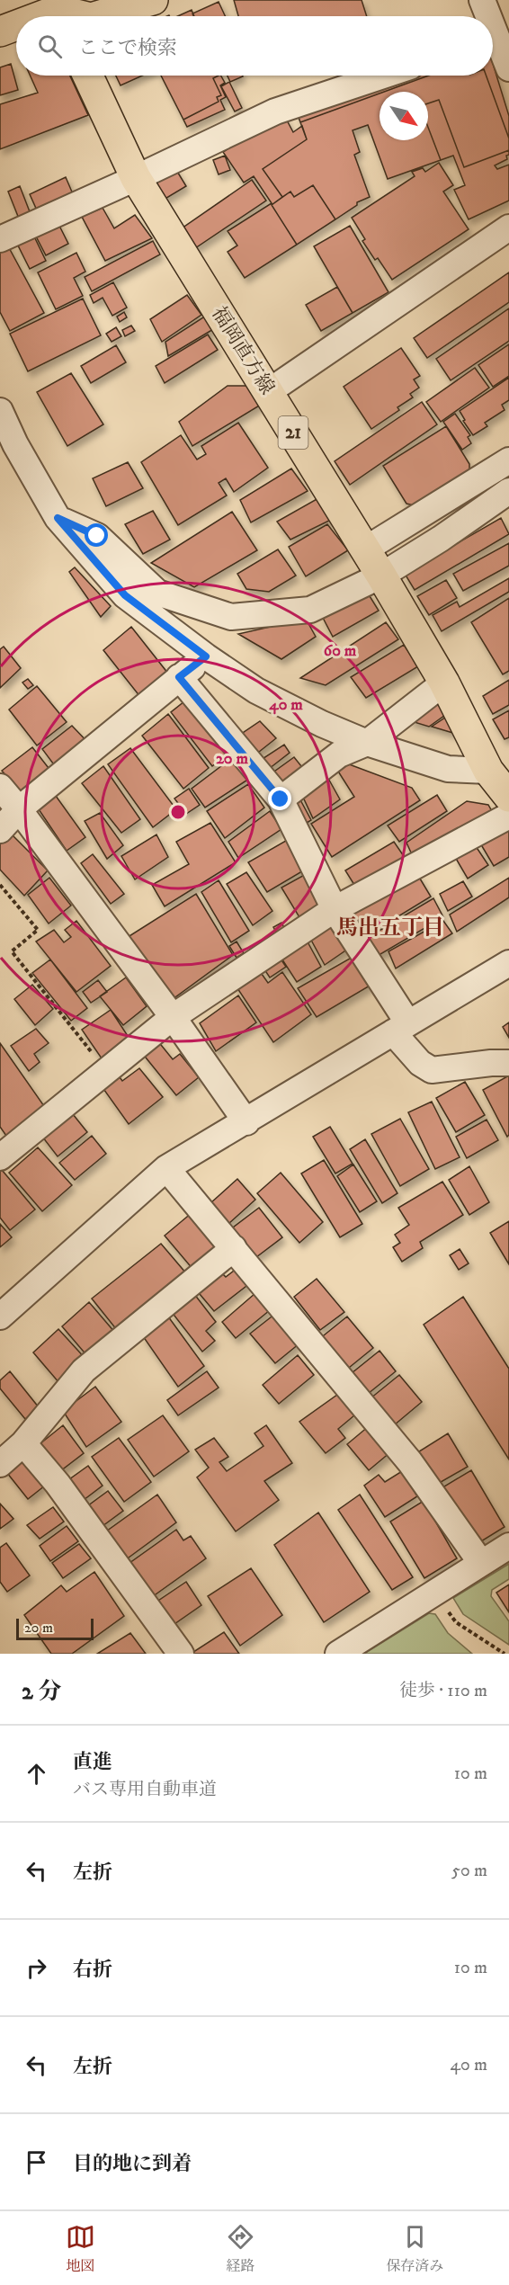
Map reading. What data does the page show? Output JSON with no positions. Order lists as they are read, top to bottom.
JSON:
{
  "streets": {
    "main road": ["福岡直方線", "21"]
  },
  "districts": ["馬出五丁目"],
  "scale_bar": "20 m",
  "north": "bottom right",
  "page": {
    "search": "ここで検索",
    "scale": "20 m",
    "heading": ["2 分", "徒歩 · 110 m"],
    "list": [
      ["直進", "バス専用自動車道", "10 m"],
      ["左折", "50 m"],
      ["右折", "10 m"],
      ["左折", "40 m"],
      "目的地に到着"
    ],
    "nav": ["地図", "経路", "保存済み"]
  },
  "rings": ["60 m", "40 m", "20 m"]
}
